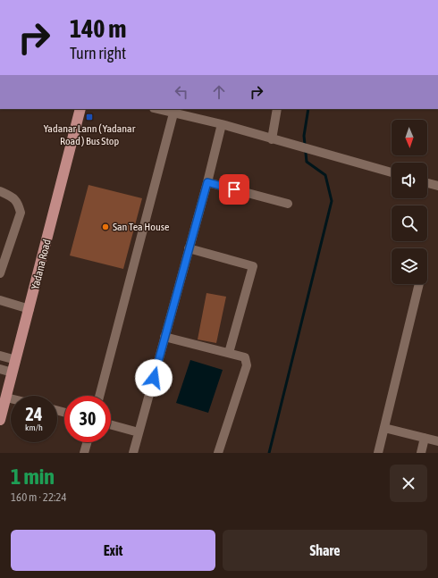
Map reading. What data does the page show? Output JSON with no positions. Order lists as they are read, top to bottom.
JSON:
{
  "streets": {
    "main road": ["Yadana Road"]
  },
  "places": {
    "transit": ["Yadanar Lann ( Yadanar Road ) Bus Stop"],
    "other": ["San Tea House"]
  },
  "north": "bottom",
  "page": {
    "turn": ["140 m", "Turn right"],
    "speed": "24 km/h",
    "limit": "30",
    "heading": ["1 min", "160 m · 22:24"],
    "buttons": ["Exit", "Share"]
  }
}
